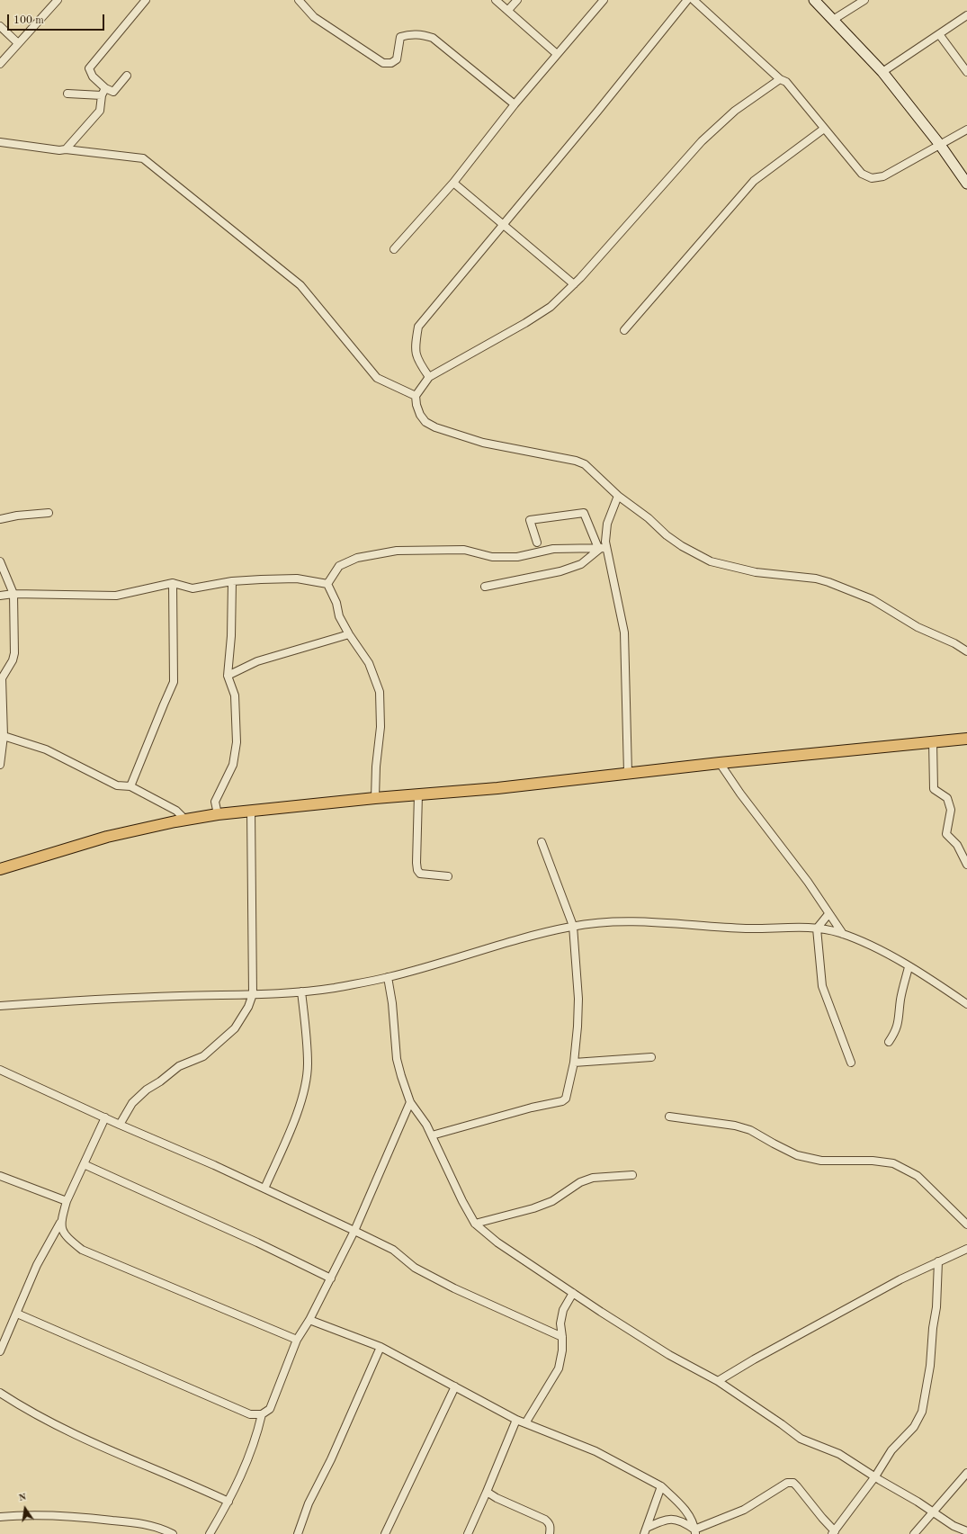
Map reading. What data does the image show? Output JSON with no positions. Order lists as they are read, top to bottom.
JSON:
{
  "scale_bar": "100 m",
  "north": "top"
}
